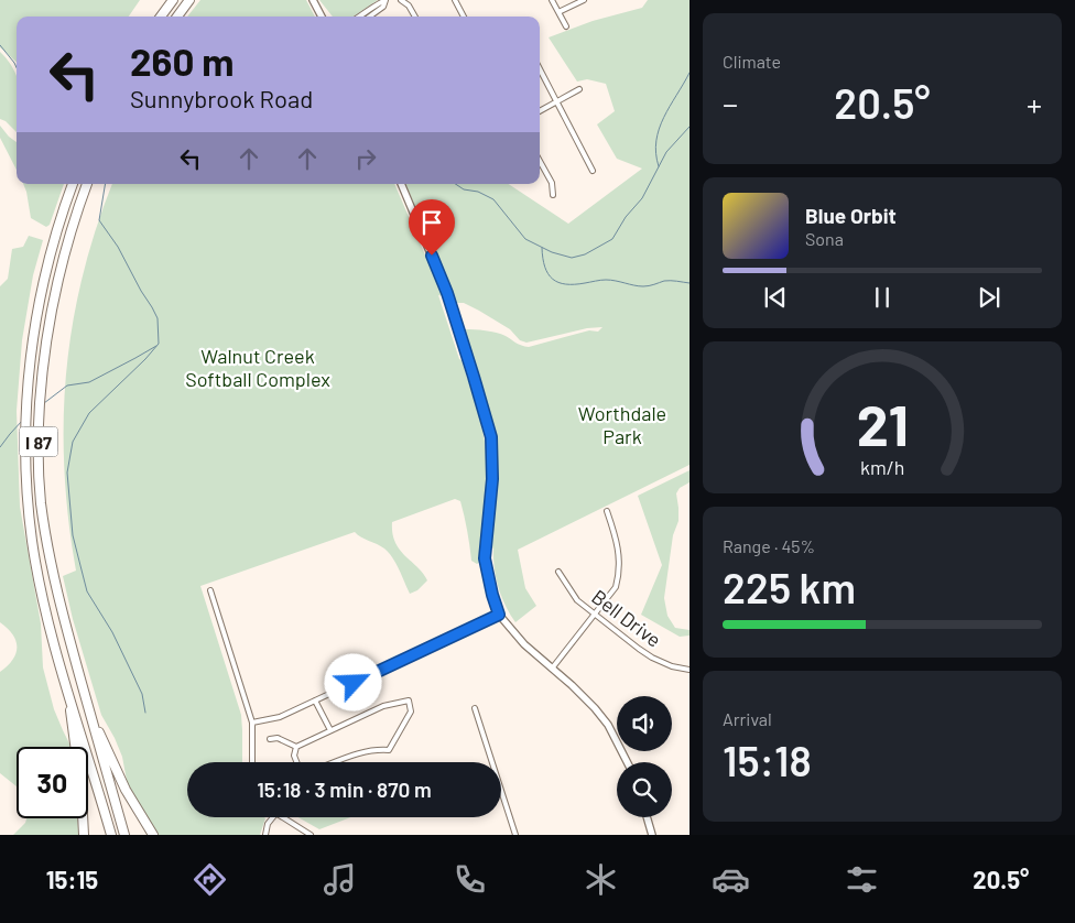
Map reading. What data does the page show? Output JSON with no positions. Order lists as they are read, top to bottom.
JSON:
{
  "streets": {
    "highway": ["I 87"],
    "street": ["Bell Drive"]
  },
  "parks": ["Walnut Creek Softball Complex", "Worthdale Park"],
  "page": {
    "tile": [
      "Climate",
      ["Range · 45%", "225 km"],
      ["Arrival", "15:18"]
    ],
    "turn": ["260 m", "Sunnybrook Road"],
    "heat": ["−", "20.5°", "+"],
    "song": ["Blue Orbit", "Sona"],
    "limit": "30",
    "trip": "15:18 · 3 min · 870 m",
    "tabs": ["15:15", "20.5°"],
    "gauge": ["21", "km/h"]
  }
}
